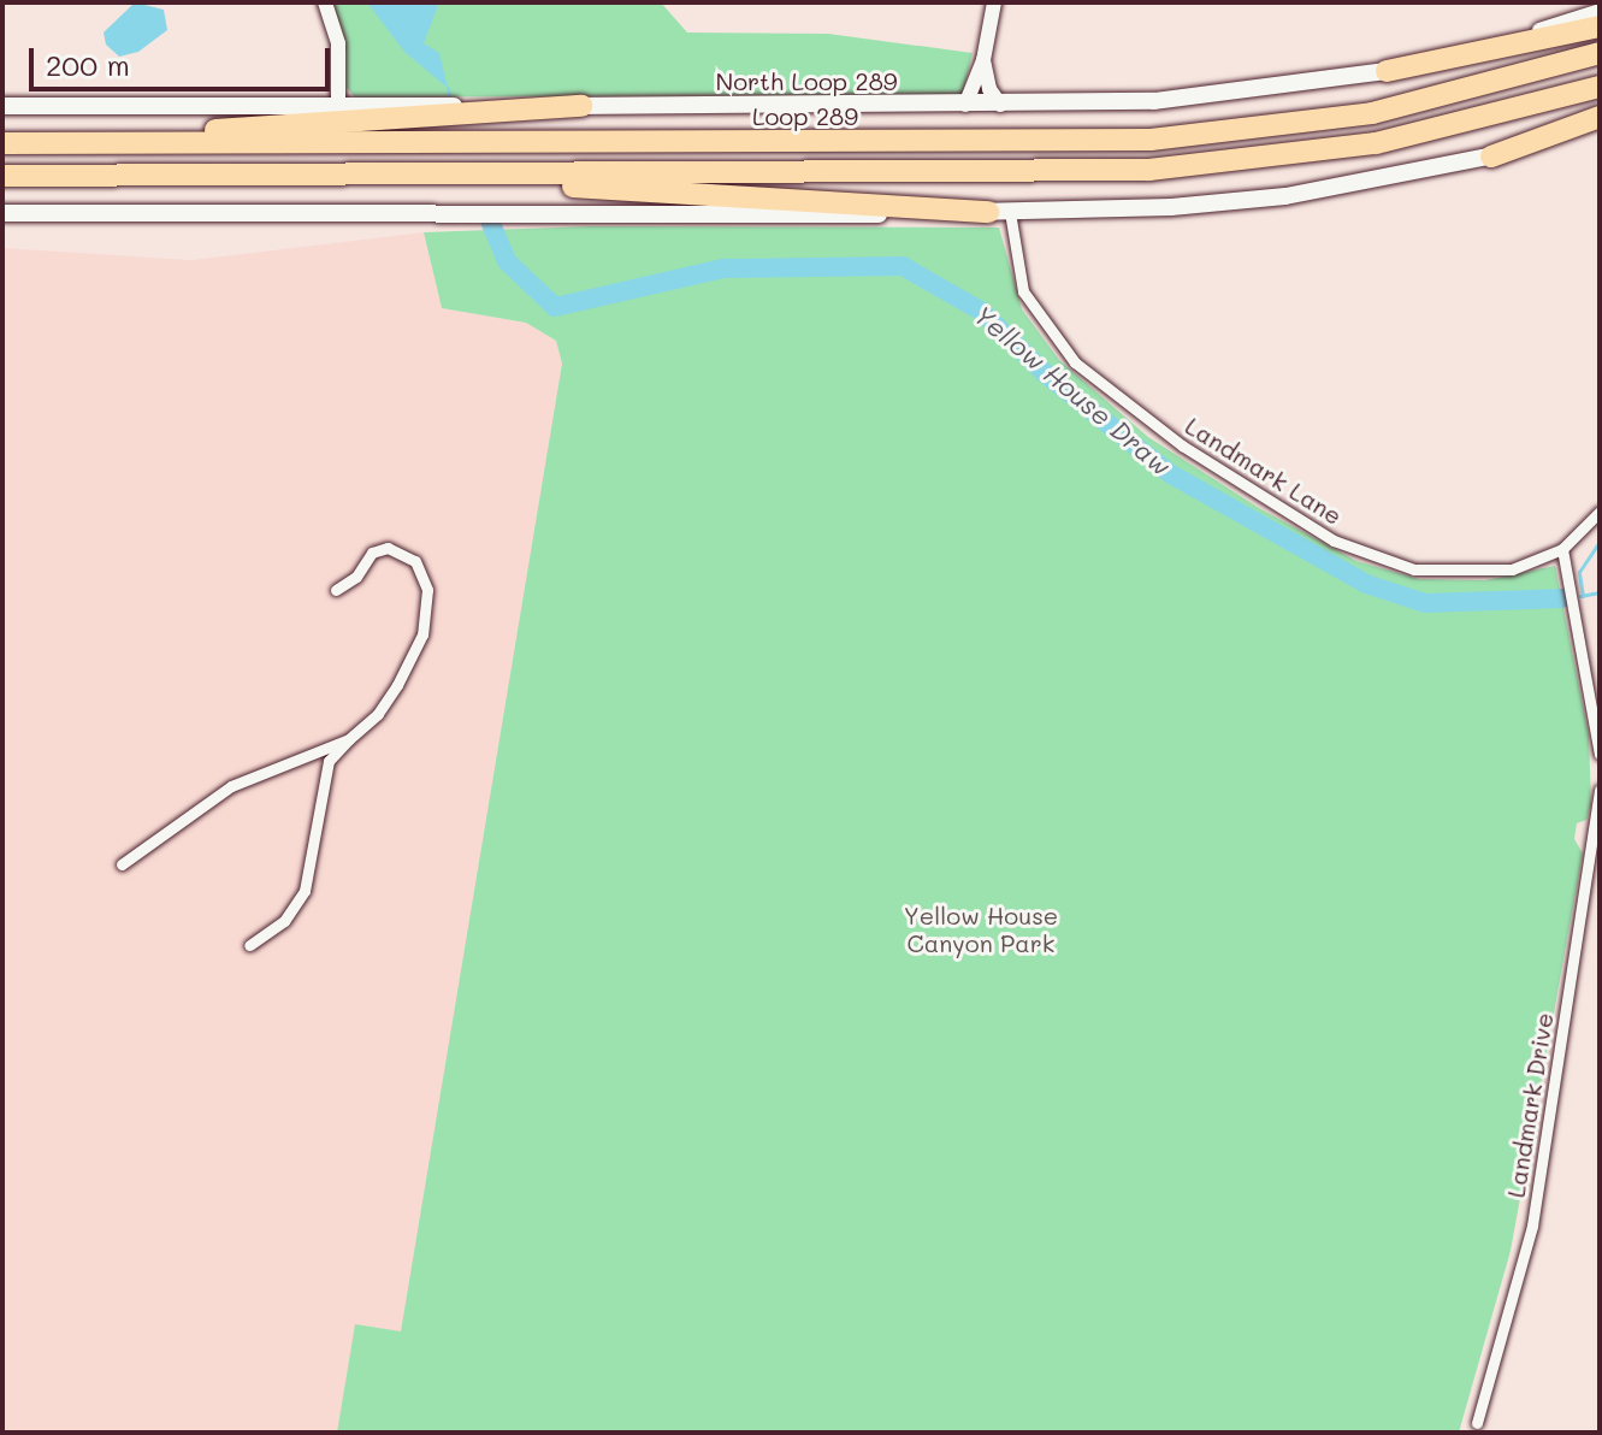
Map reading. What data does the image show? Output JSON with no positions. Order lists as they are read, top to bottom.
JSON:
{
  "streets": {
    "highway": ["Loop 289"],
    "main road": ["North Loop 289"],
    "street": ["Landmark Lane", "Landmark Drive"]
  },
  "water": ["Yellow House Draw"],
  "parks": ["Yellow House Canyon Park"],
  "scale_bar": "200 m"
}
